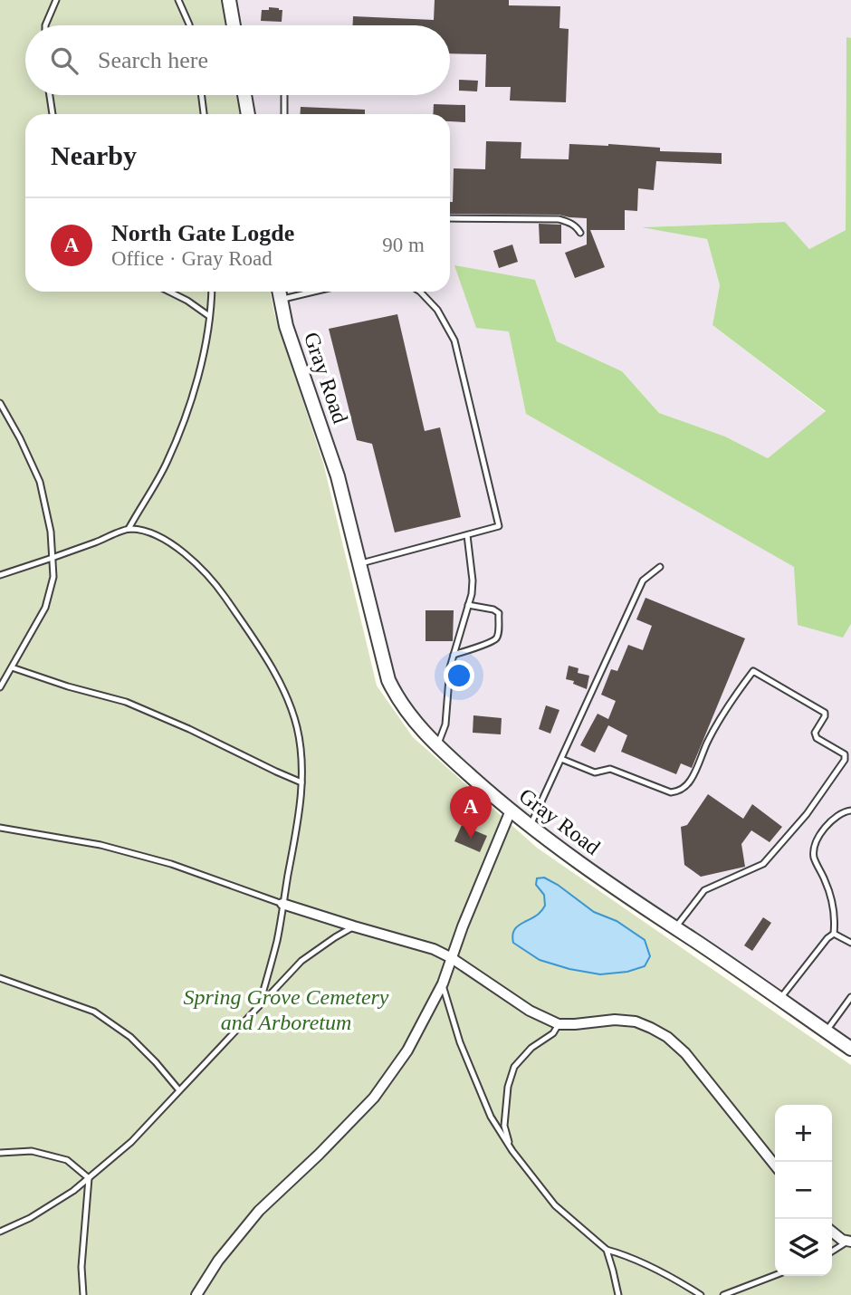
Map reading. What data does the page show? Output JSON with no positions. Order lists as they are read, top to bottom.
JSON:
{
  "streets": {
    "street": ["Gray Road"]
  },
  "parks": ["Spring Grove Cemetery and Arboretum"],
  "page": {
    "search": "Search here",
    "heading": "Nearby",
    "list": [
      {
        "mark": "A",
        "name": "North Gate Logde",
        "note": "Office · Gray Road",
        "value": "90 m"
      }
    ],
    "pins": "A",
    "map_buttons": ["+", "−"]
  }
}
